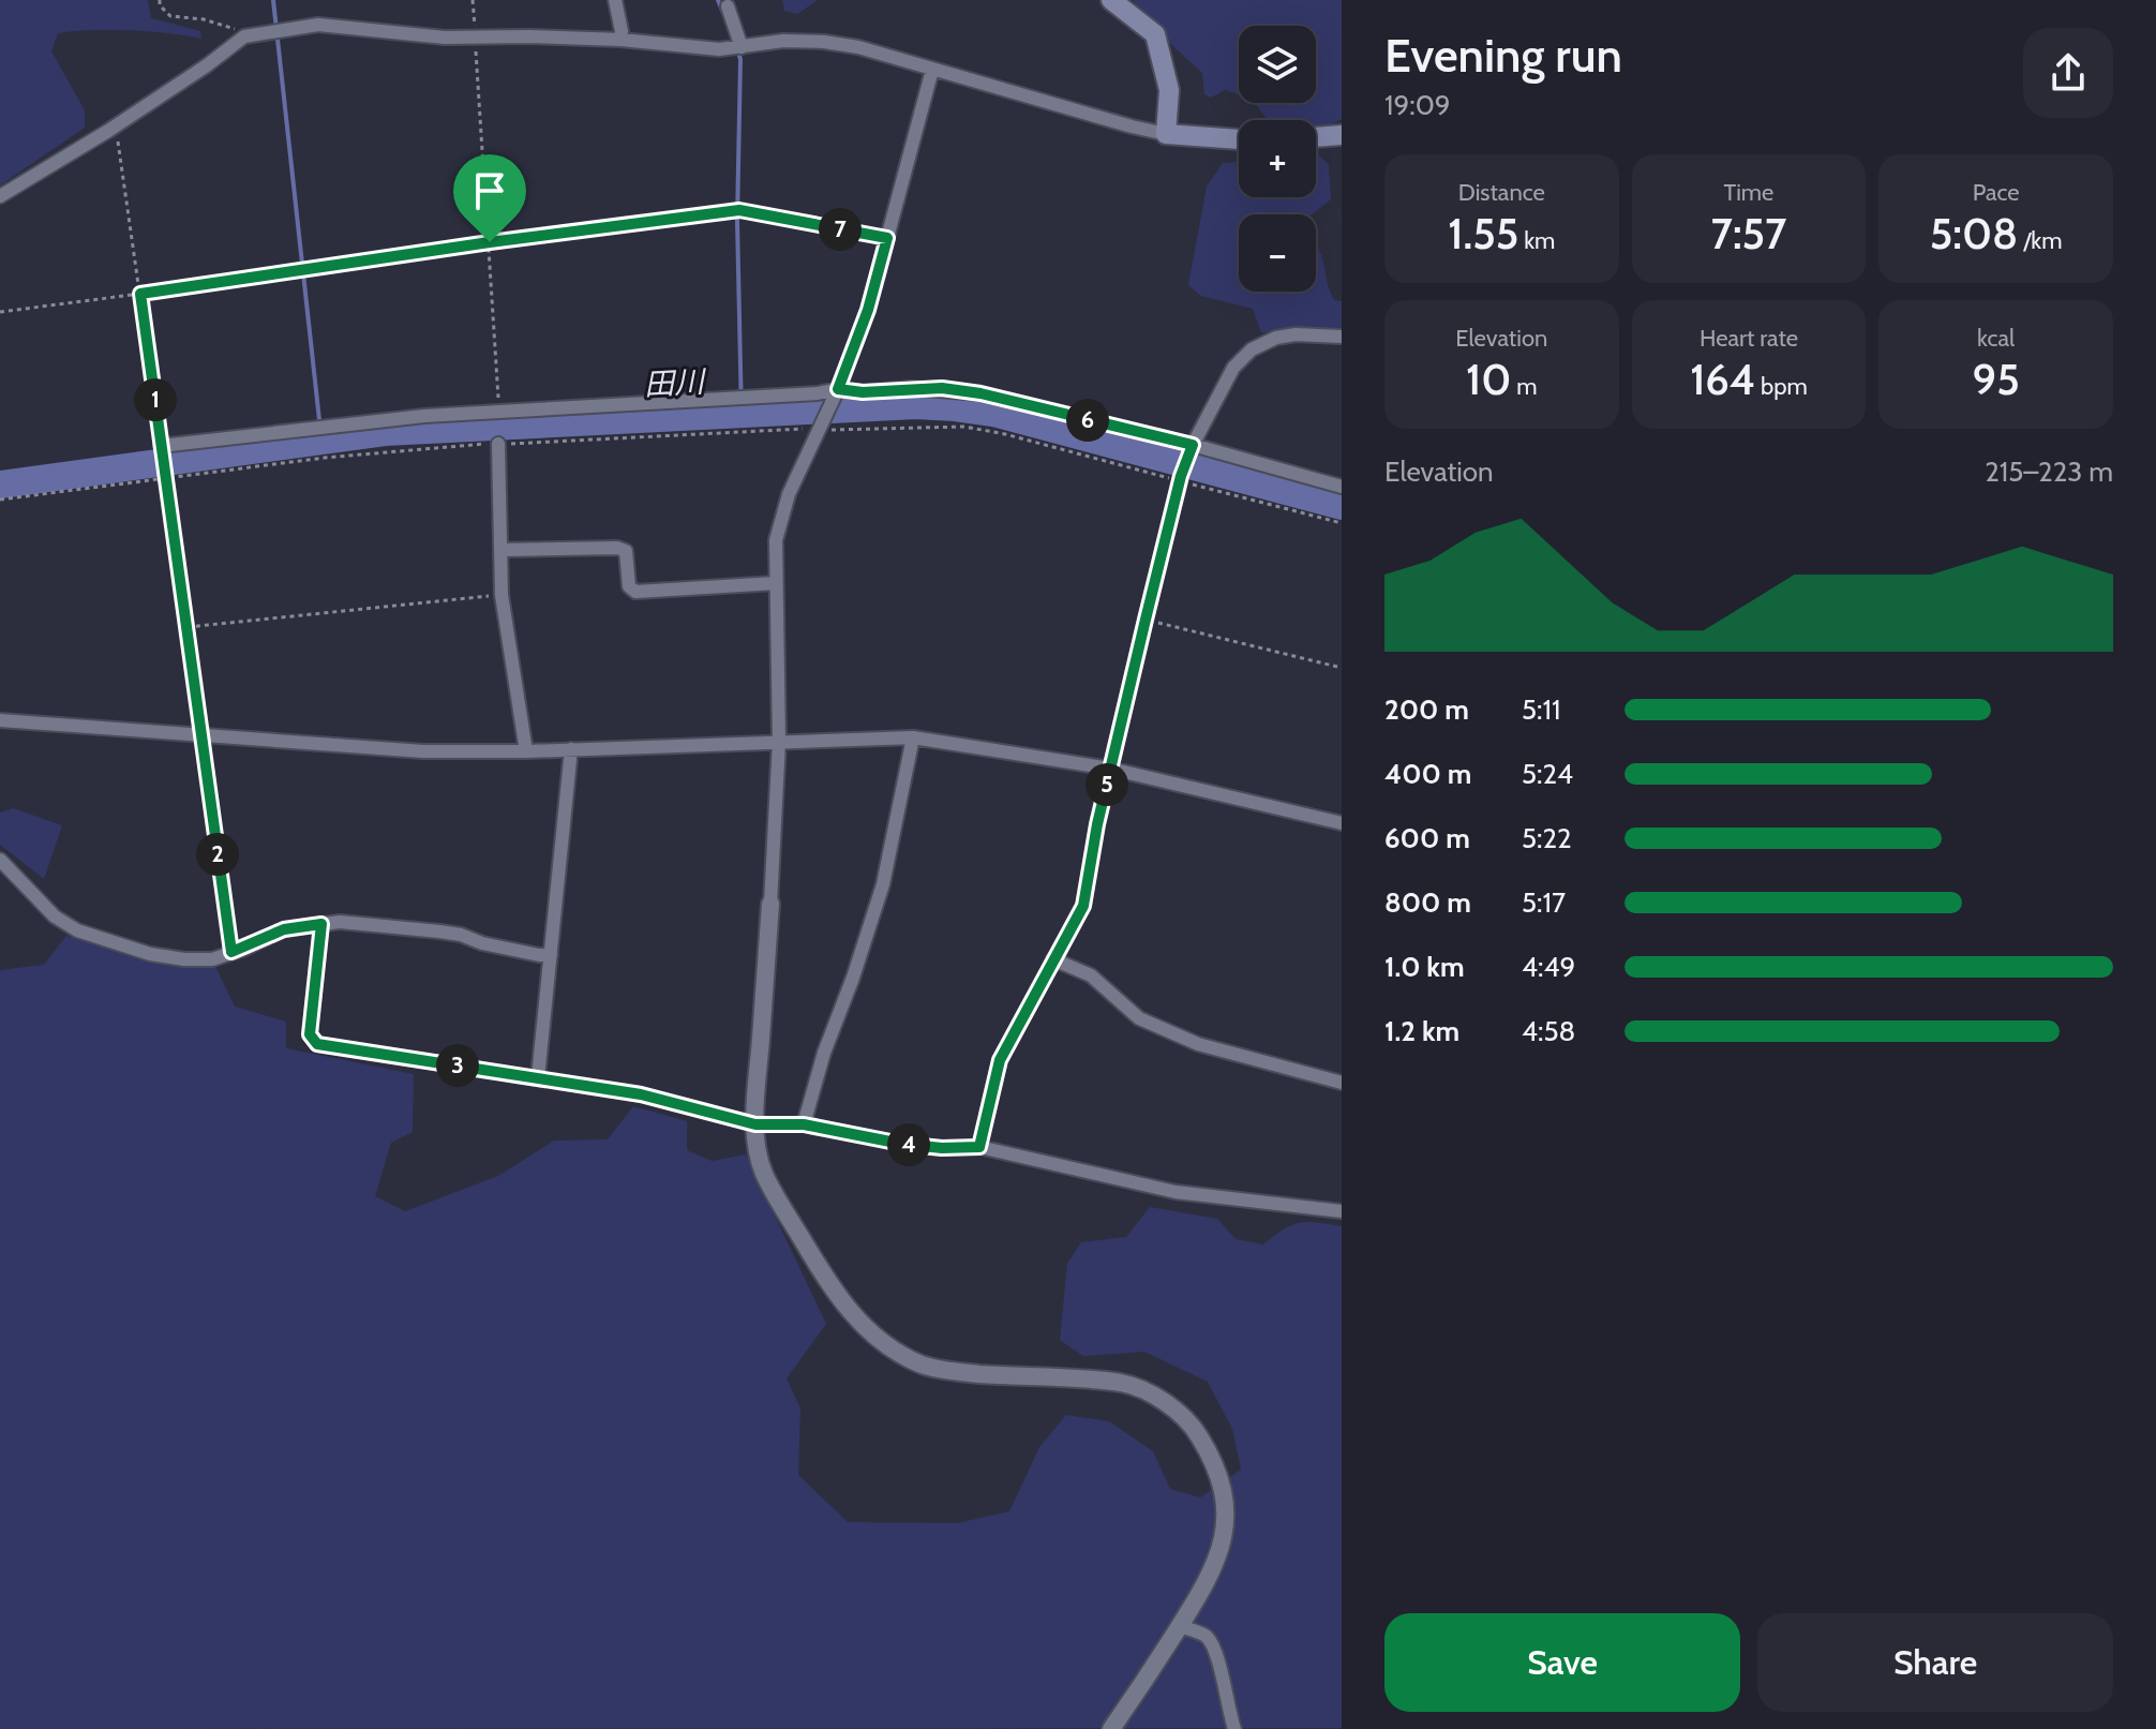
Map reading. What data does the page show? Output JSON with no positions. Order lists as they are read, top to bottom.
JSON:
{
  "water": ["田川"],
  "page": {
    "heading": ["Evening run", "19:09"],
    "map_buttons": ["+", "−"],
    "stats": [
      ["Distance", "1.55 km"],
      ["Time", "7:57"],
      ["Pace", "5:08 /km"],
      ["Elevation", "10 m"],
      ["Heart rate", "164 bpm"],
      ["kcal", "95"]
    ],
    "pins": [
      "7",
      "1",
      "6",
      "5",
      "2",
      "3",
      "4"
    ],
    "chart": ["Elevation", "215–223 m"],
    "list": [
      {
        "name": "200 m",
        "note": "5:11"
      },
      {
        "name": "400 m",
        "note": "5:24"
      },
      {
        "name": "600 m",
        "note": "5:22"
      },
      {
        "name": "800 m",
        "note": "5:17"
      },
      {
        "name": "1.0 km",
        "note": "4:49"
      },
      {
        "name": "1.2 km",
        "note": "4:58"
      }
    ],
    "buttons": ["Save", "Share"]
  }
}
